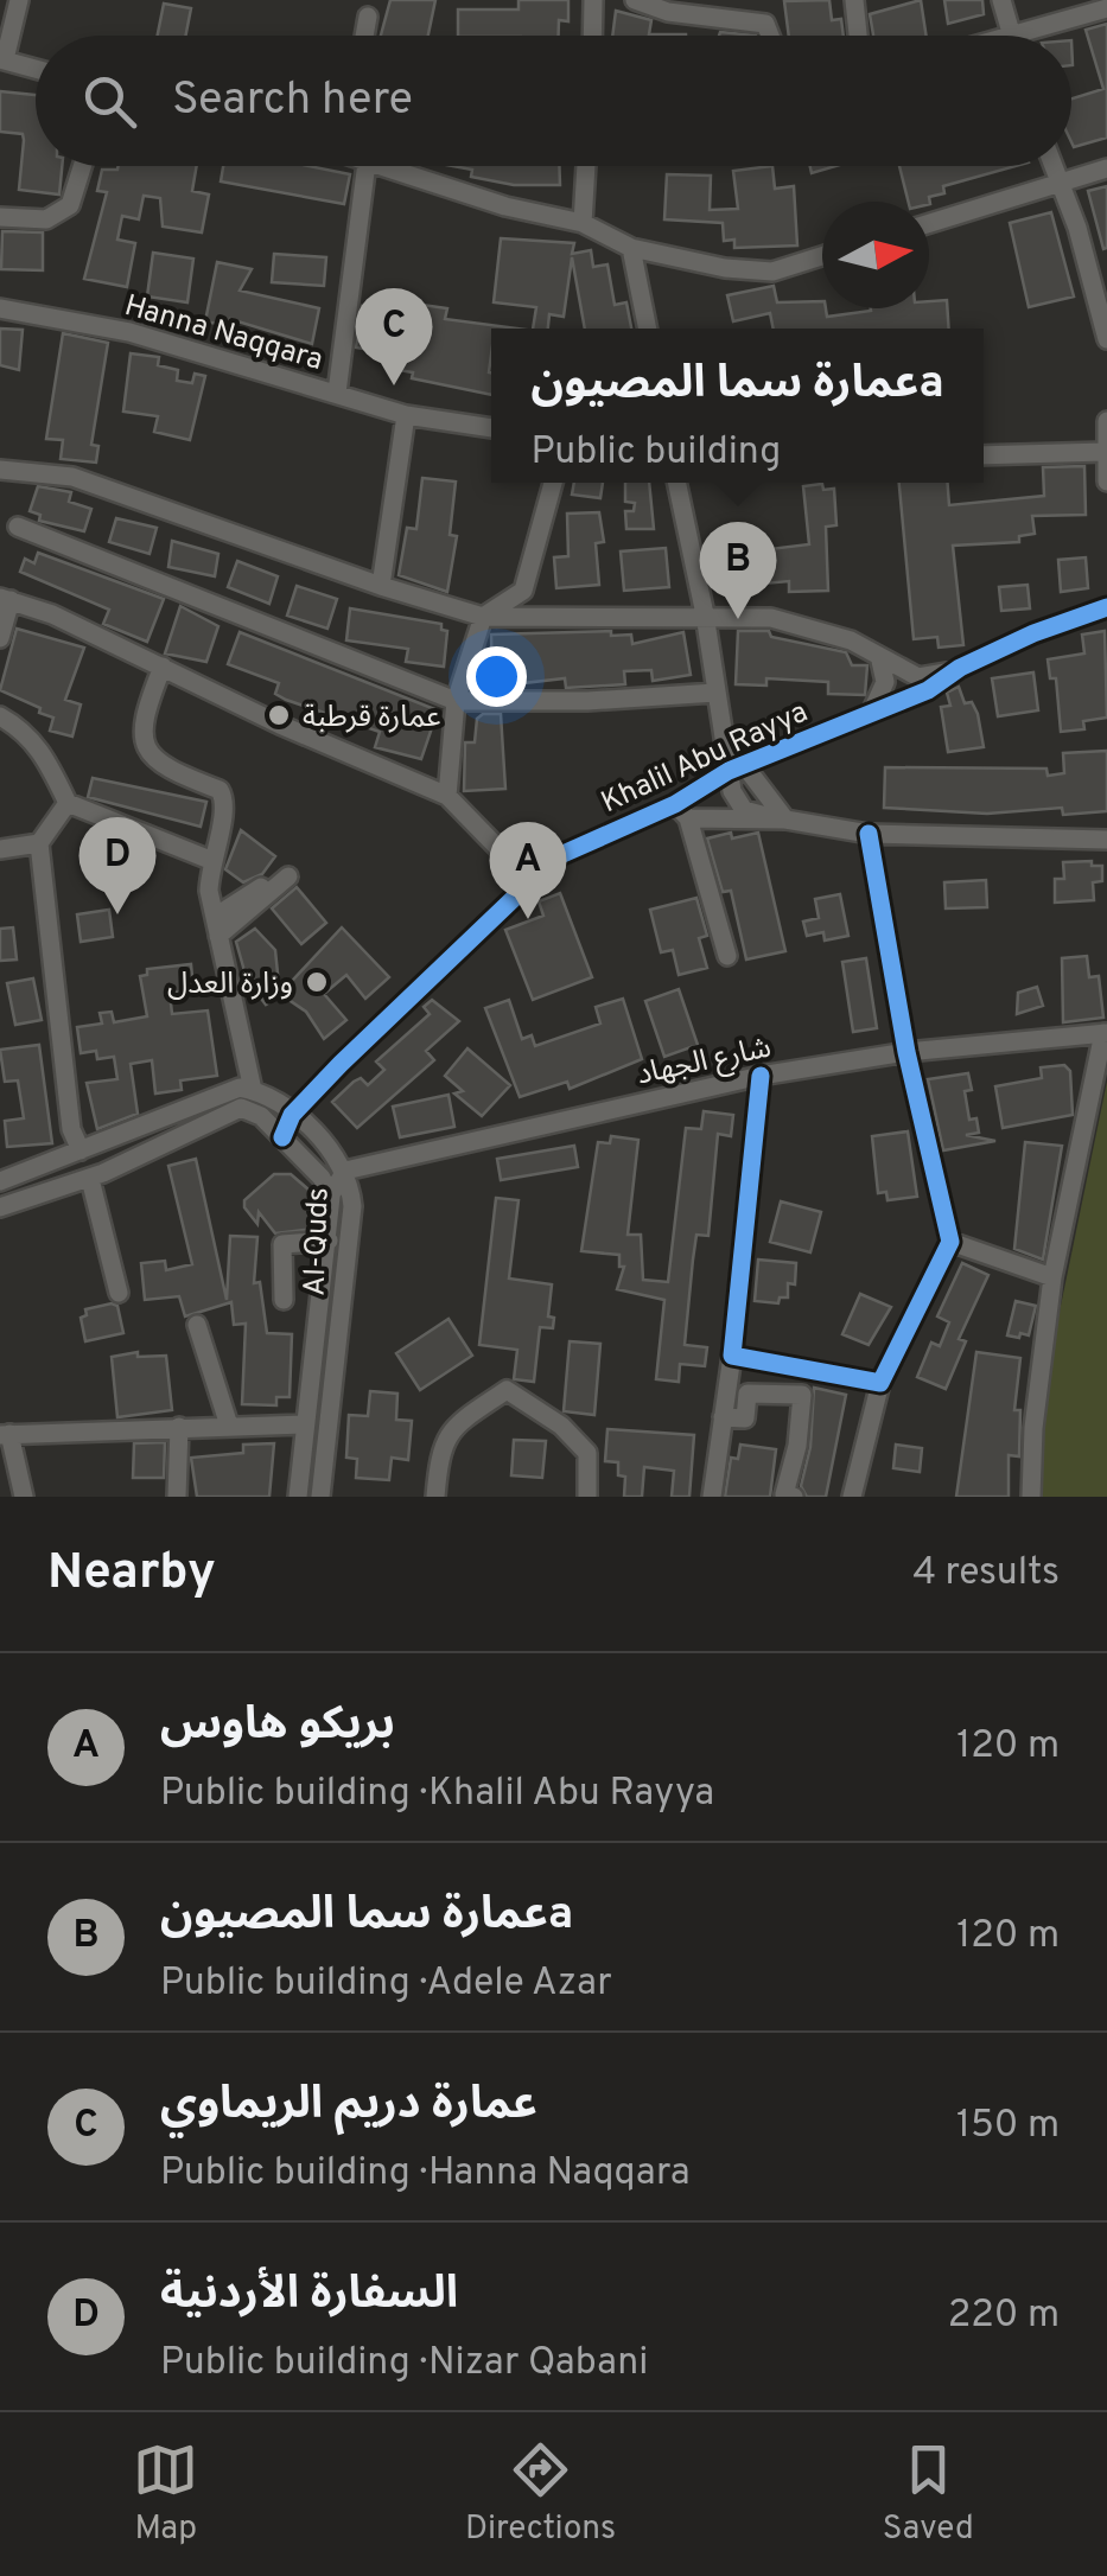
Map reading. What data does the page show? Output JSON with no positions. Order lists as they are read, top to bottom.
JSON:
{
  "streets": {
    "street": [
      "Hanna Naqqara",
      "Khalil Abu Rayya",
      "شارع الجهاد",
      "Al-Quds"
    ]
  },
  "crossings": [
    ["Khalil Abu Rayya", "Al-Quds"],
    ["شارع الجهاد", "Al-Quds"]
  ],
  "places": ["عمارة قرطبة", "وزارة العدل"],
  "north": "right",
  "page": {
    "search": "Search here",
    "pins": [
      "C",
      "B",
      "D",
      "A"
    ],
    "popup": ["عمارة سما المصيونa", "Public building"],
    "heading": ["Nearby", "4 results"],
    "list": [
      {
        "mark": "A",
        "name": "بريكو هاوس",
        "note": "Public building · Khalil Abu Rayya",
        "value": "120 m"
      },
      {
        "mark": "B",
        "name": "عمارة سما المصيونa",
        "note": "Public building · Adele Azar",
        "value": "120 m"
      },
      {
        "mark": "C",
        "name": "عمارة دريم الريماوي",
        "note": "Public building · Hanna Naqqara",
        "value": "150 m"
      },
      {
        "mark": "D",
        "name": "السفارة الأردنية",
        "note": "Public building · Nizar Qabani",
        "value": "220 m"
      }
    ],
    "nav": ["Map", "Directions", "Saved"]
  }
}
